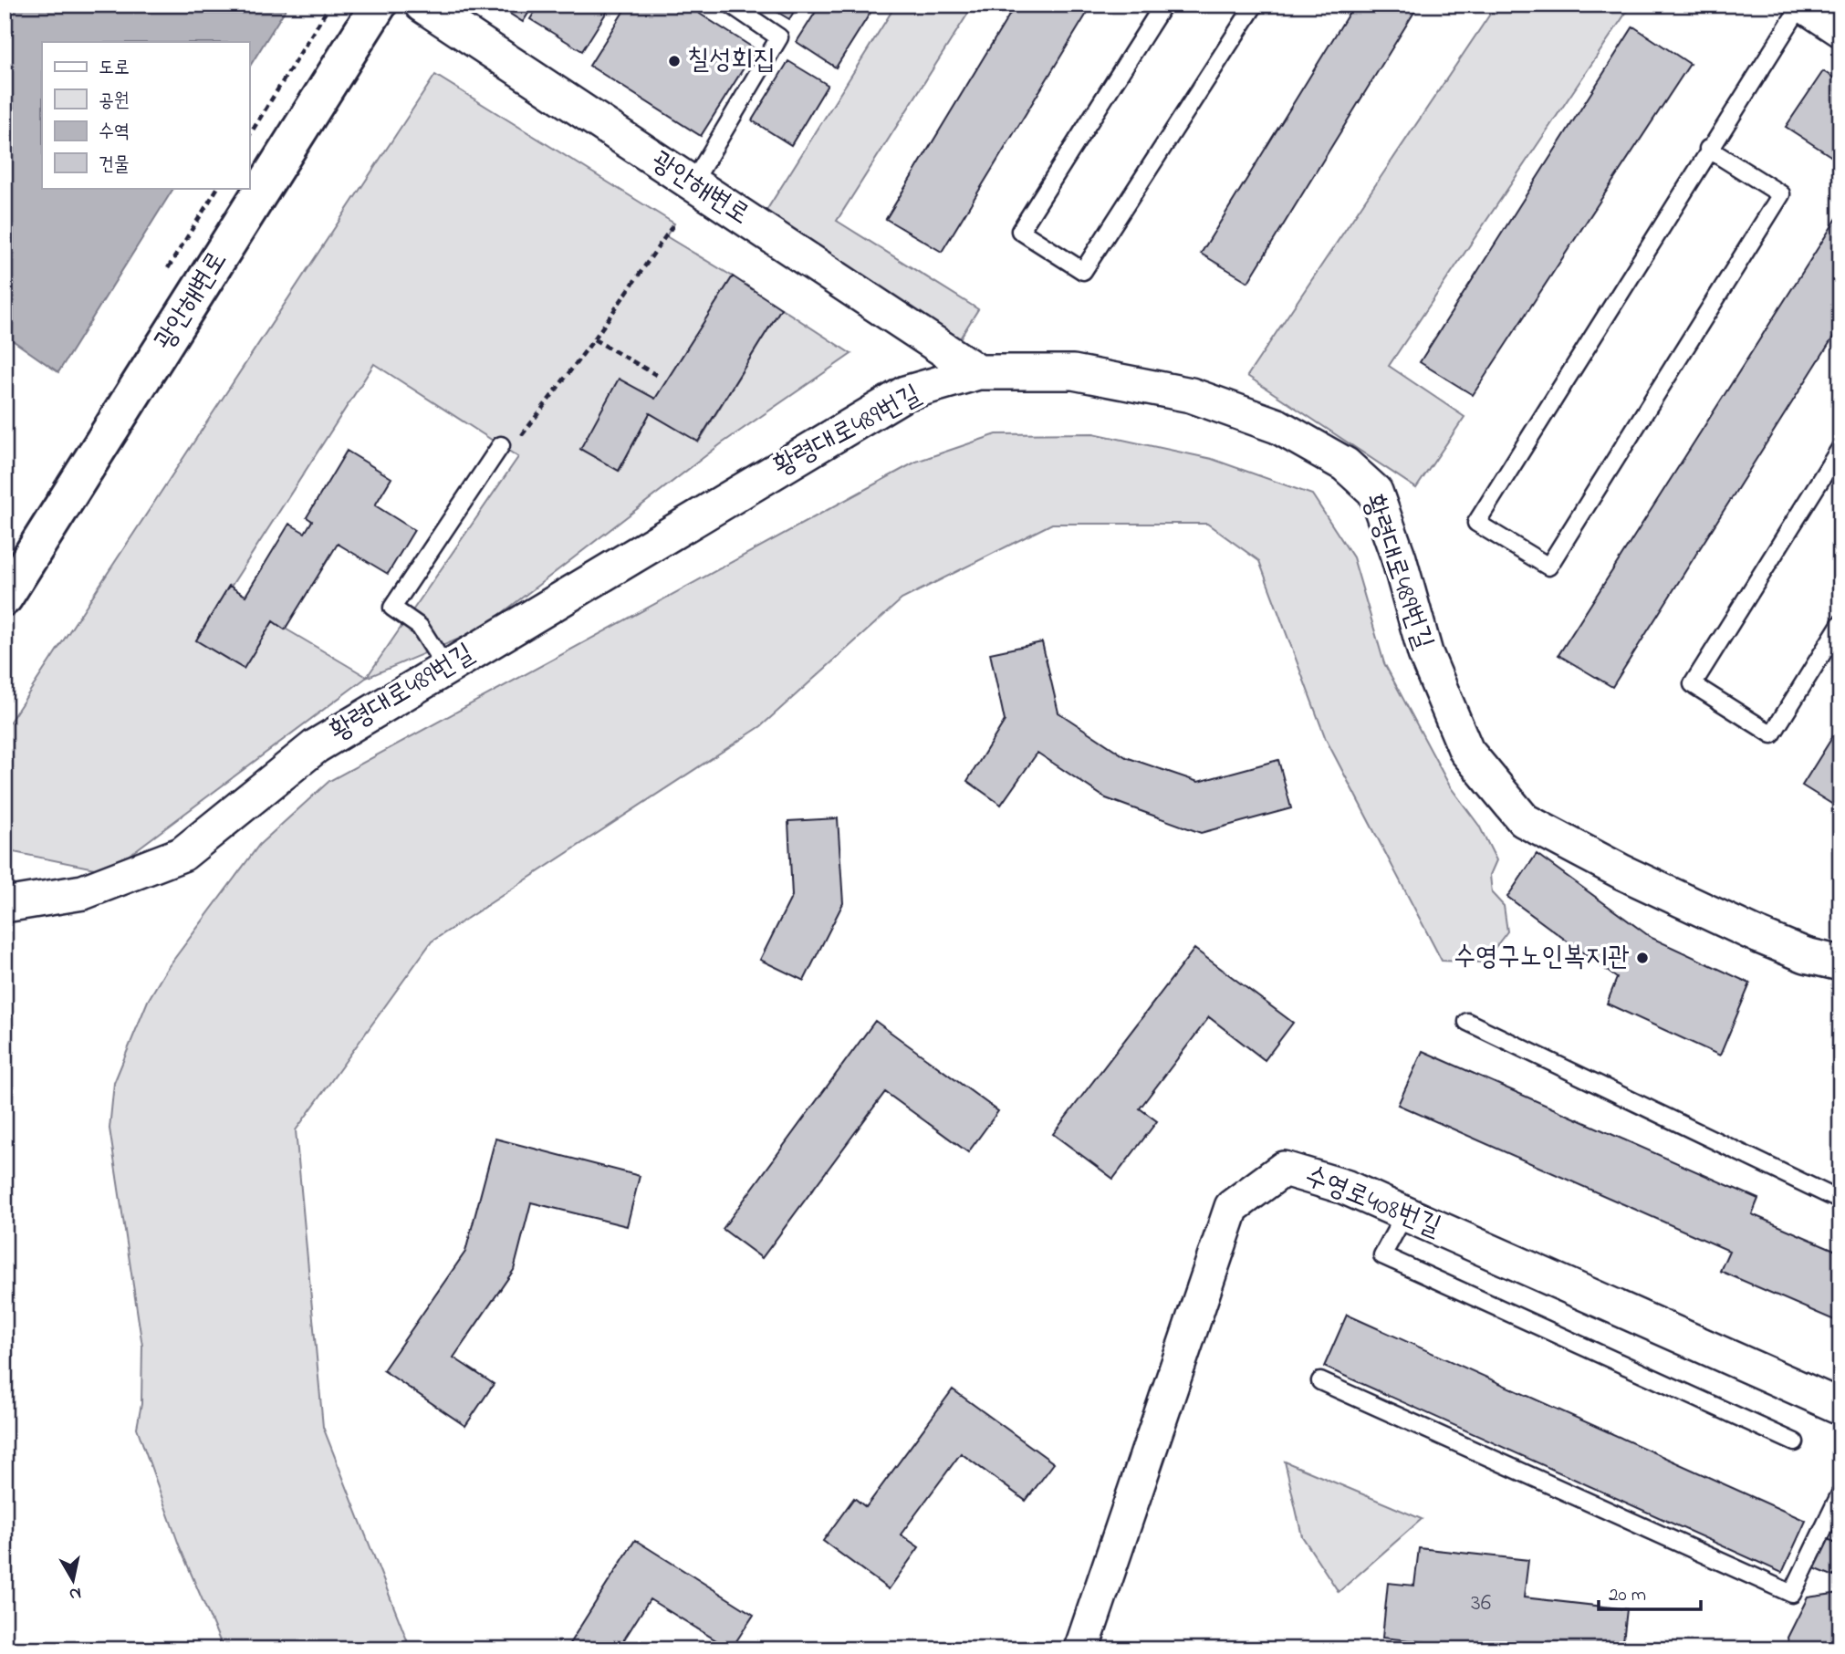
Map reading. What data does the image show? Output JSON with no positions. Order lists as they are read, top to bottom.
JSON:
{
  "streets": {
    "main road": ["광안해변로"],
    "street": ["황령대로489번길", "수영로408번길"]
  },
  "crossings": [
    ["광안해변로", "황령대로489번길"]
  ],
  "places": ["칠성회집", "수영구노인복지관"],
  "house_numbers": ["36"],
  "legend": [
    "도로",
    "공원",
    "수역",
    "건물"
  ],
  "scale_bar": "20 m",
  "north": "bottom"
}
